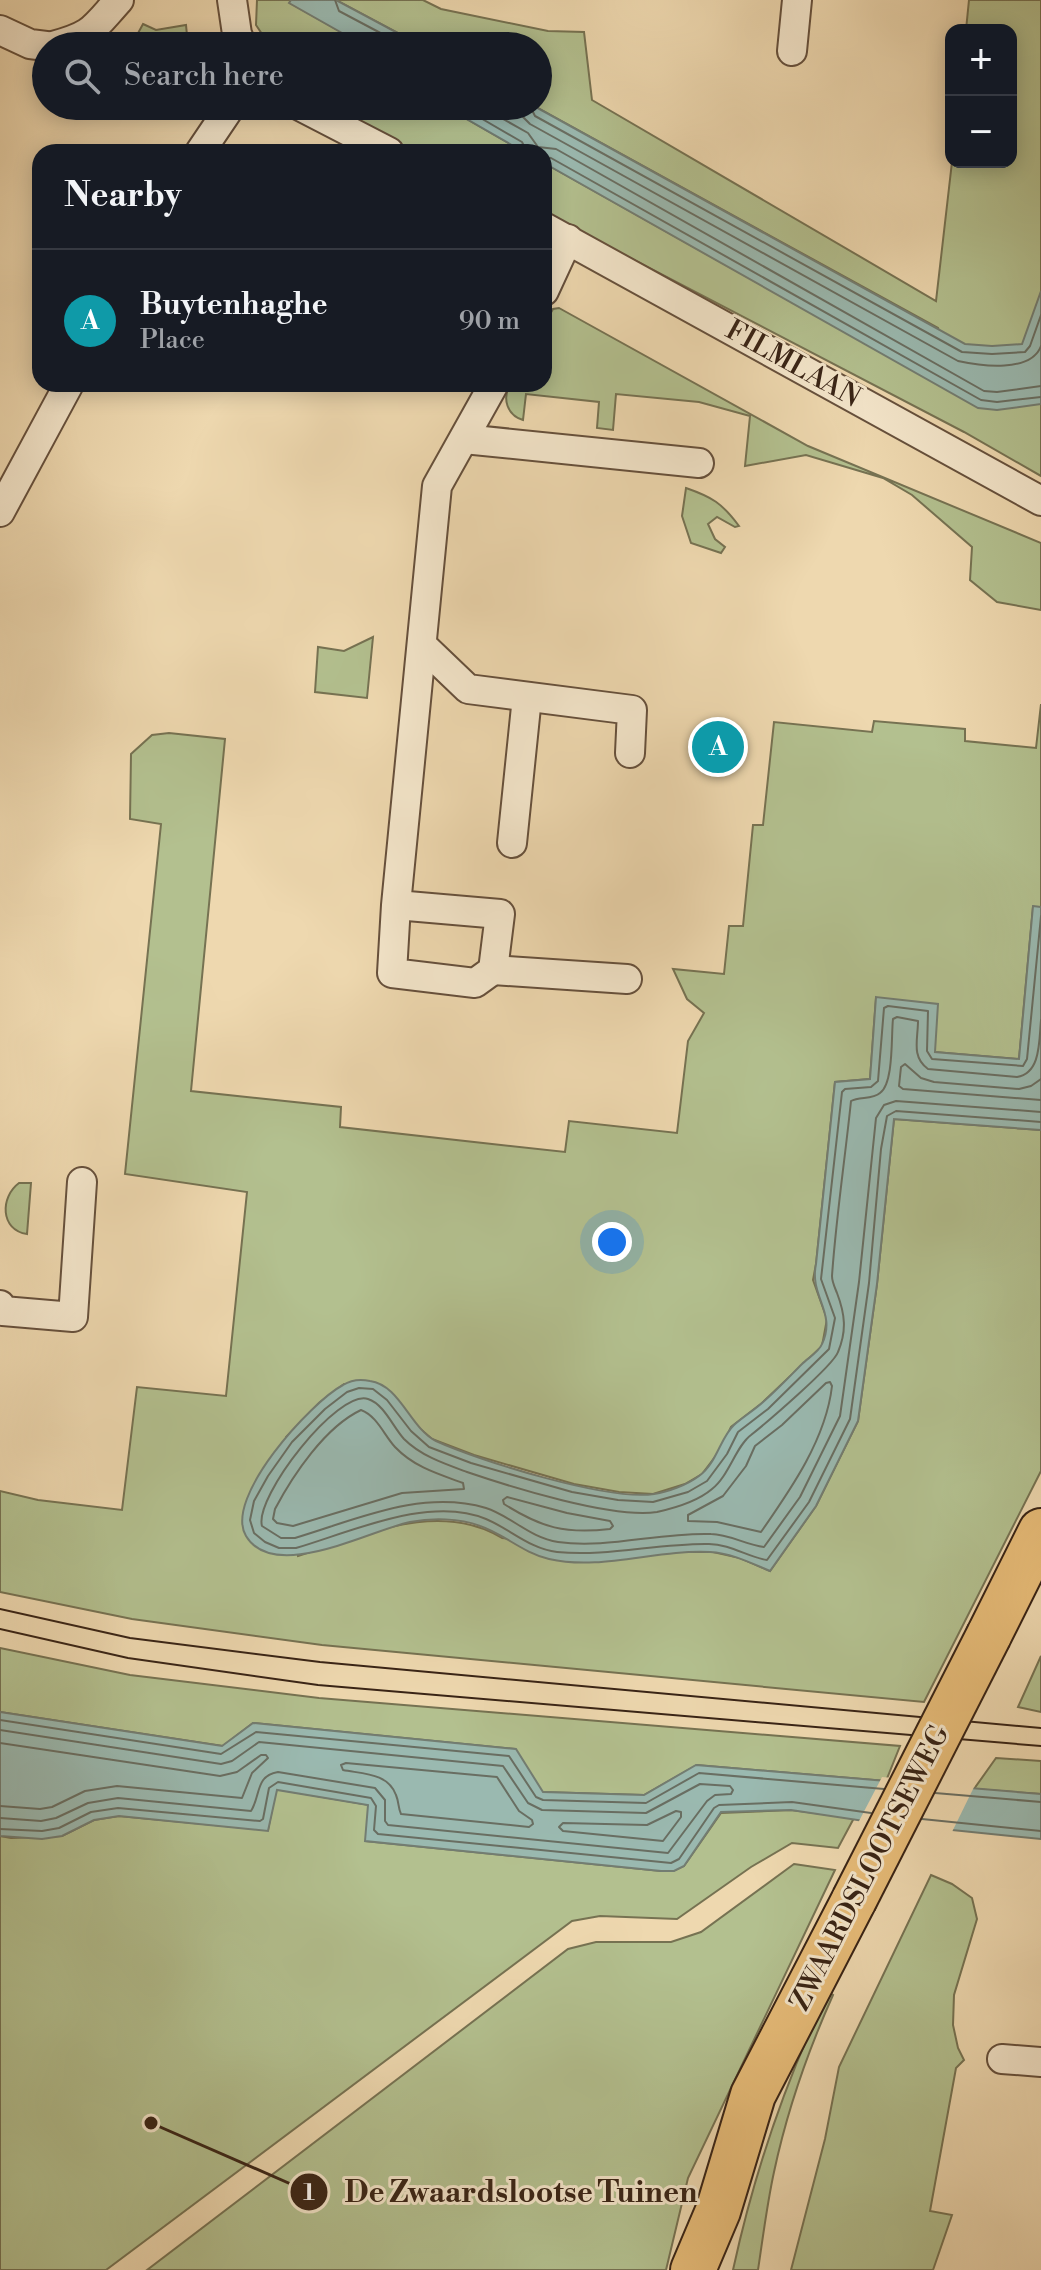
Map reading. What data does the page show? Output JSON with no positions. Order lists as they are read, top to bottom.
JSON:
{
  "streets": {
    "main road": ["ZWAARDSLOOTSEWEG"],
    "street": ["FILMLAAN"]
  },
  "places": ["De Zwaardslootse Tuinen"],
  "page": {
    "map_buttons": ["+", "−"],
    "search": "Search here",
    "heading": "Nearby",
    "list": [
      {
        "mark": "A",
        "name": "Buytenhaghe",
        "note": "Place",
        "value": "90 m"
      }
    ],
    "pins": "A"
  }
}
